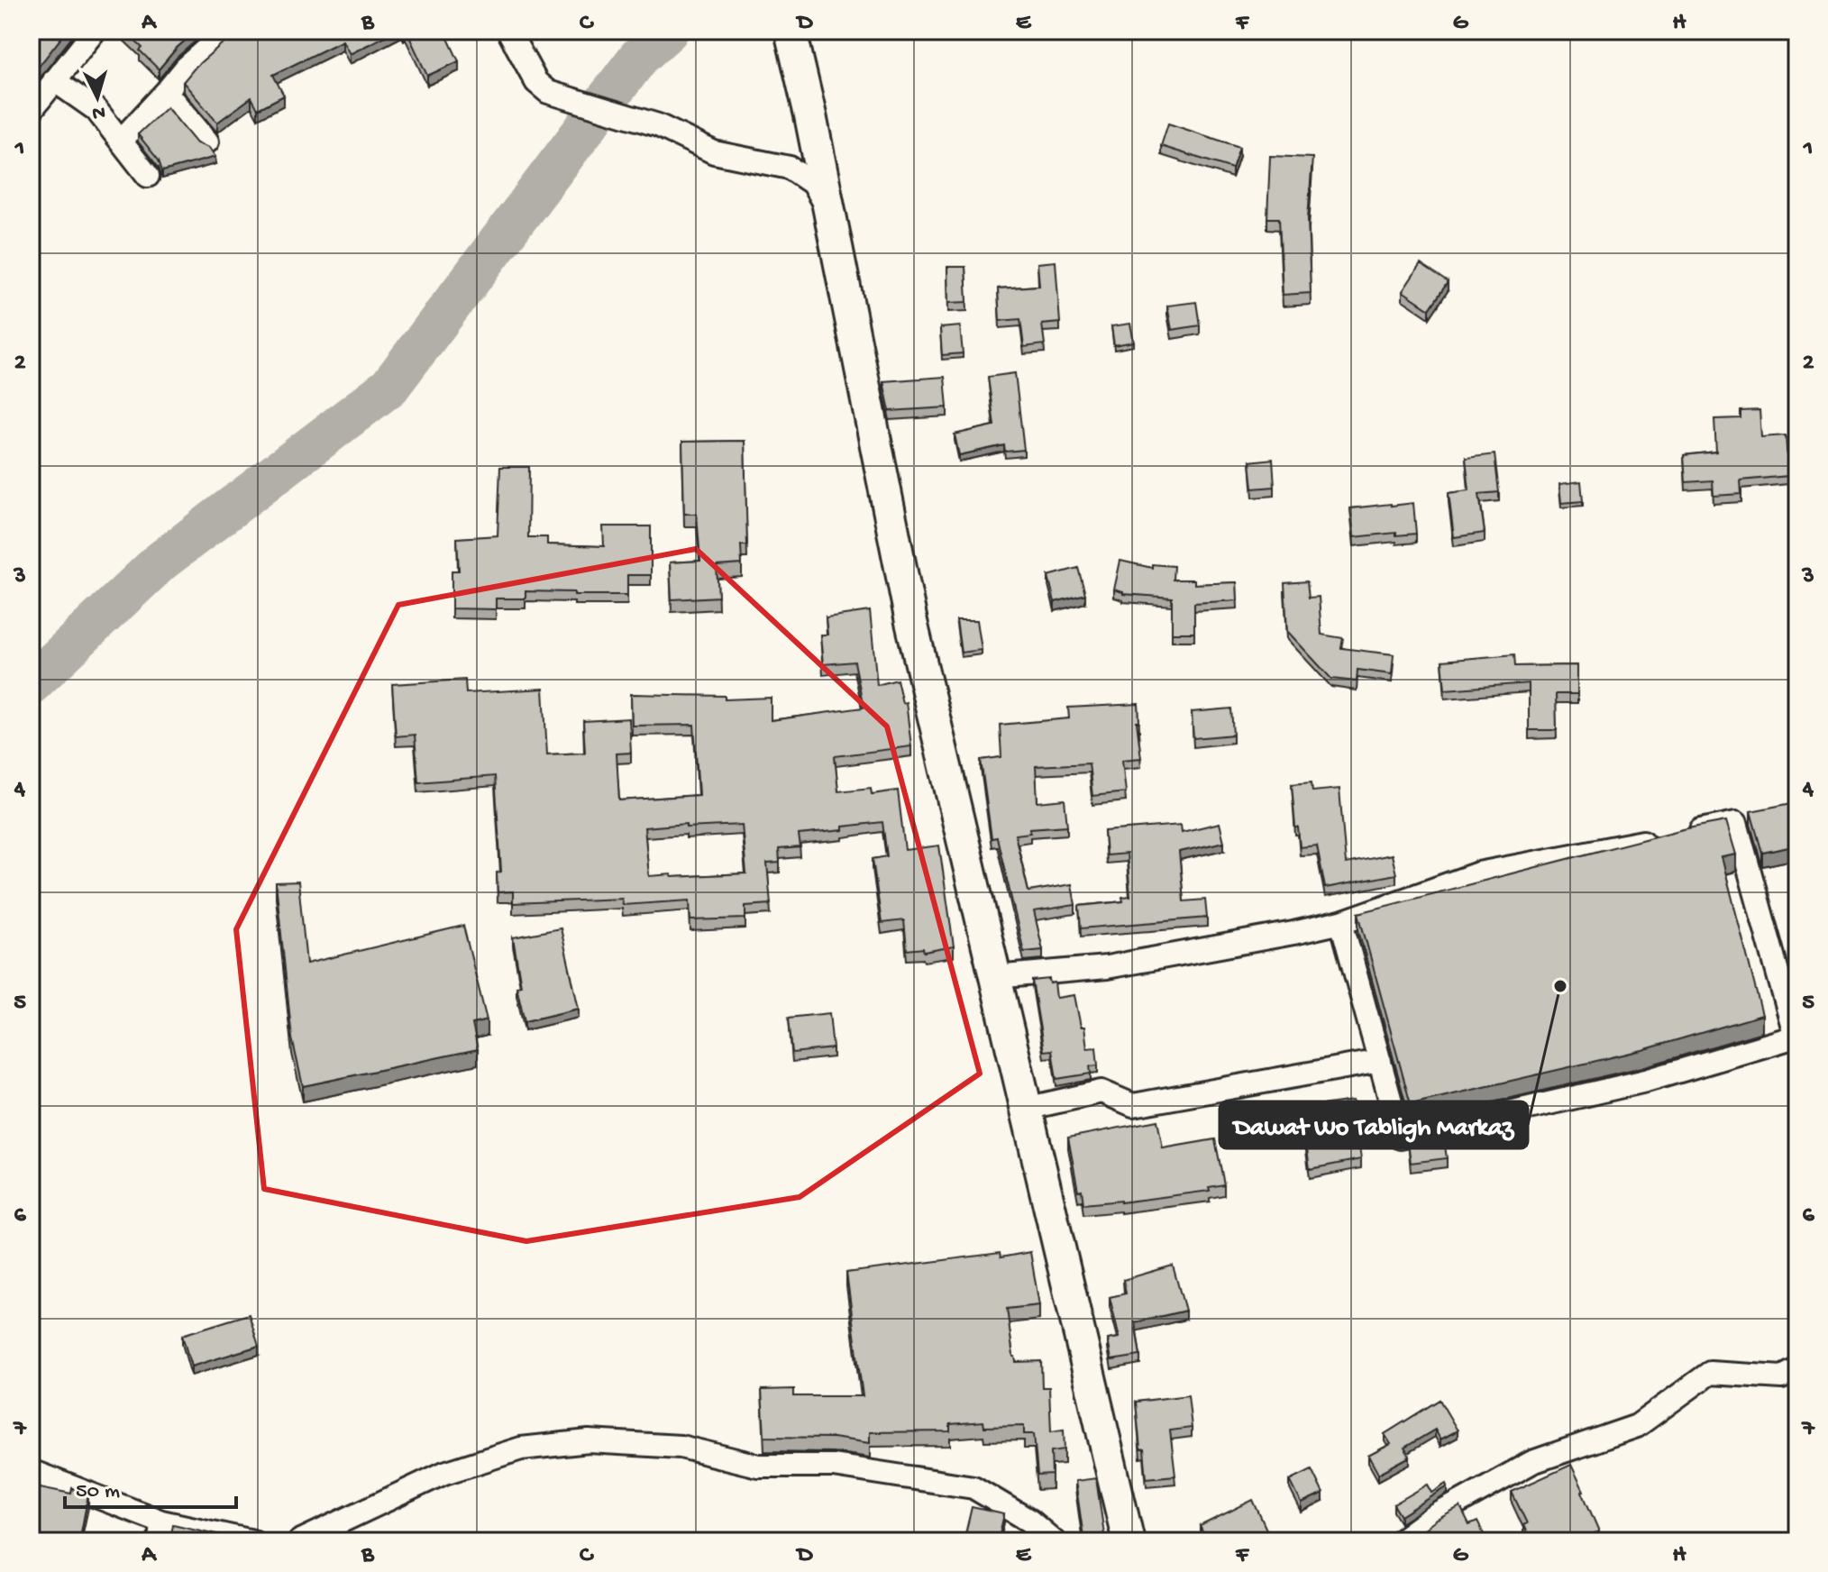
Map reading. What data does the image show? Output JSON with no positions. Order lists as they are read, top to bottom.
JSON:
{
  "places": ["Dawat Wo Tabligh Markaz"],
  "scale_bar": "50 m",
  "north": "bottom",
  "grid": {
    "columns": [
      "A",
      "B",
      "C",
      "D",
      "E",
      "F",
      "G",
      "H"
    ],
    "rows": [
      "1",
      "2",
      "3",
      "4",
      "5",
      "6",
      "7"
    ]
  }
}
